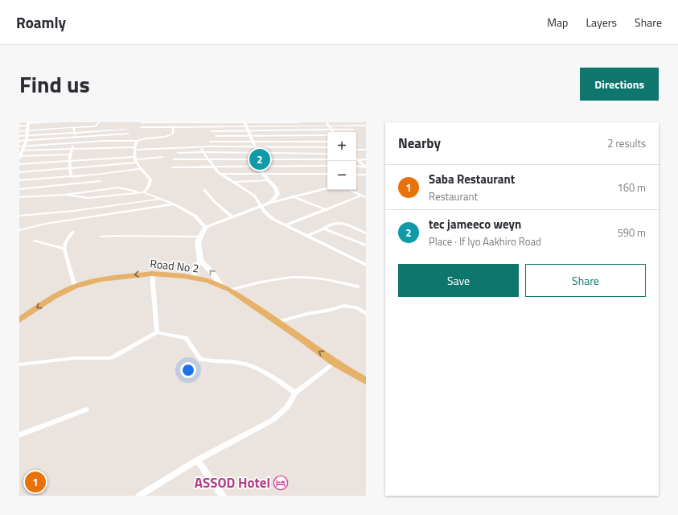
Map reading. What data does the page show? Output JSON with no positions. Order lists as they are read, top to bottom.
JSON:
{
  "streets": {
    "main road": ["Road No 2"]
  },
  "one_way": ["Road No 2"],
  "places": {
    "hotel": ["ASSOD Hotel"]
  },
  "page": {
    "header": "Roamly",
    "nav": ["Map", "Layers", "Share"],
    "title": "Find us",
    "buttons": [
      "Directions",
      ["Save", "Share"]
    ],
    "heading": ["Nearby", "2 results"],
    "map_buttons": ["+", "−"],
    "pins": ["2", "1"],
    "list": [
      {
        "mark": "1",
        "name": "Saba Restaurant",
        "note": "Restaurant",
        "value": "160 m"
      },
      {
        "mark": "2",
        "name": "tec jameeco weyn",
        "note": "Place · If Iyo Aakhiro Road",
        "value": "590 m"
      }
    ]
  }
}
